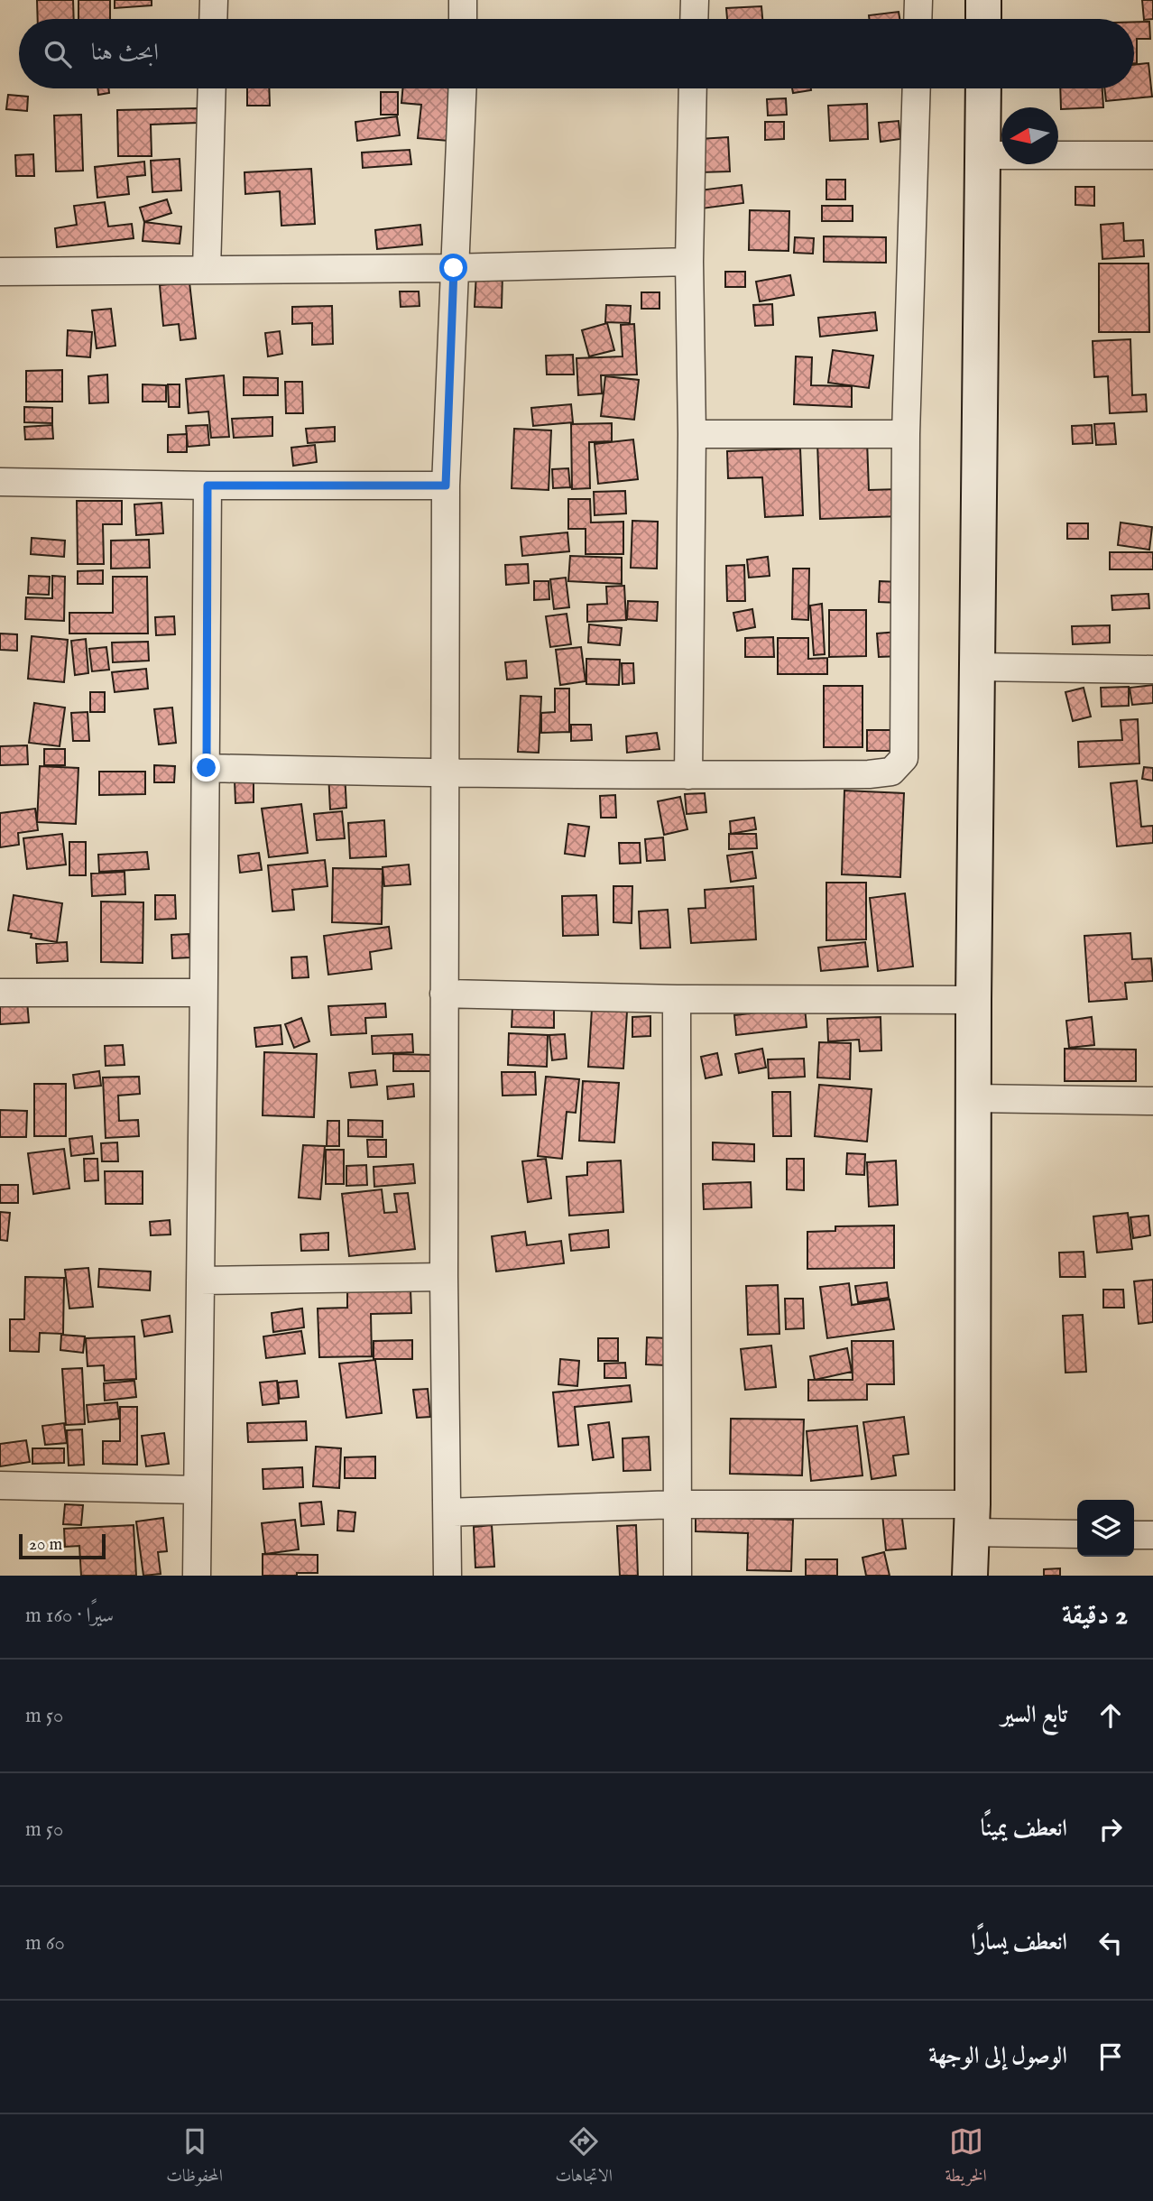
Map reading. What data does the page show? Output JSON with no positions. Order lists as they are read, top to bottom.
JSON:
{
  "scale_bar": "20 m",
  "north": "left",
  "page": {
    "search": "ابحث هنا",
    "scale": "20 m",
    "heading": ["2 دقيقة", "سيرًا · 160 m"],
    "list": [
      ["تابع السير", "50 m"],
      ["انعطف يمينًا", "50 m"],
      ["انعطف يسارًا", "60 m"],
      "الوصول إلى الوجهة"
    ],
    "nav": ["الخريطة", "الاتجاهات", "المحفوظات"]
  }
}
